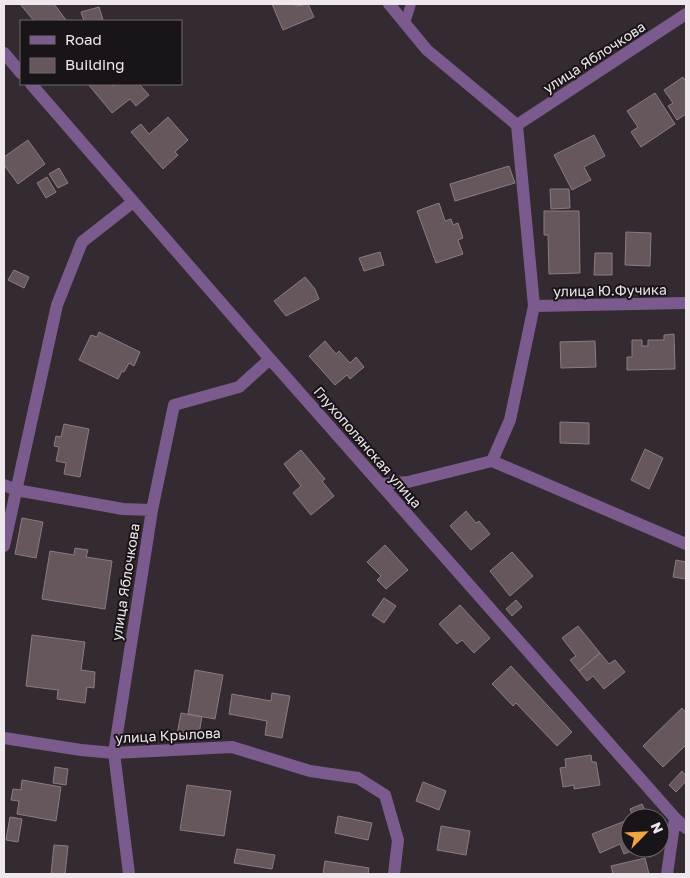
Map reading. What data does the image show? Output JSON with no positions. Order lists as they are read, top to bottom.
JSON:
{
  "streets": {
    "street": [
      "улица Яблочкова",
      "улица Ю.Фучика",
      "Глухополянская улица",
      "улица Крылова"
    ]
  },
  "crossings": [
    ["улица Яблочкова", "Глухополянская улица"],
    ["улица Яблочкова", "улица Крылова"]
  ],
  "legend": ["Road", "Building"],
  "north": "top right"
}
